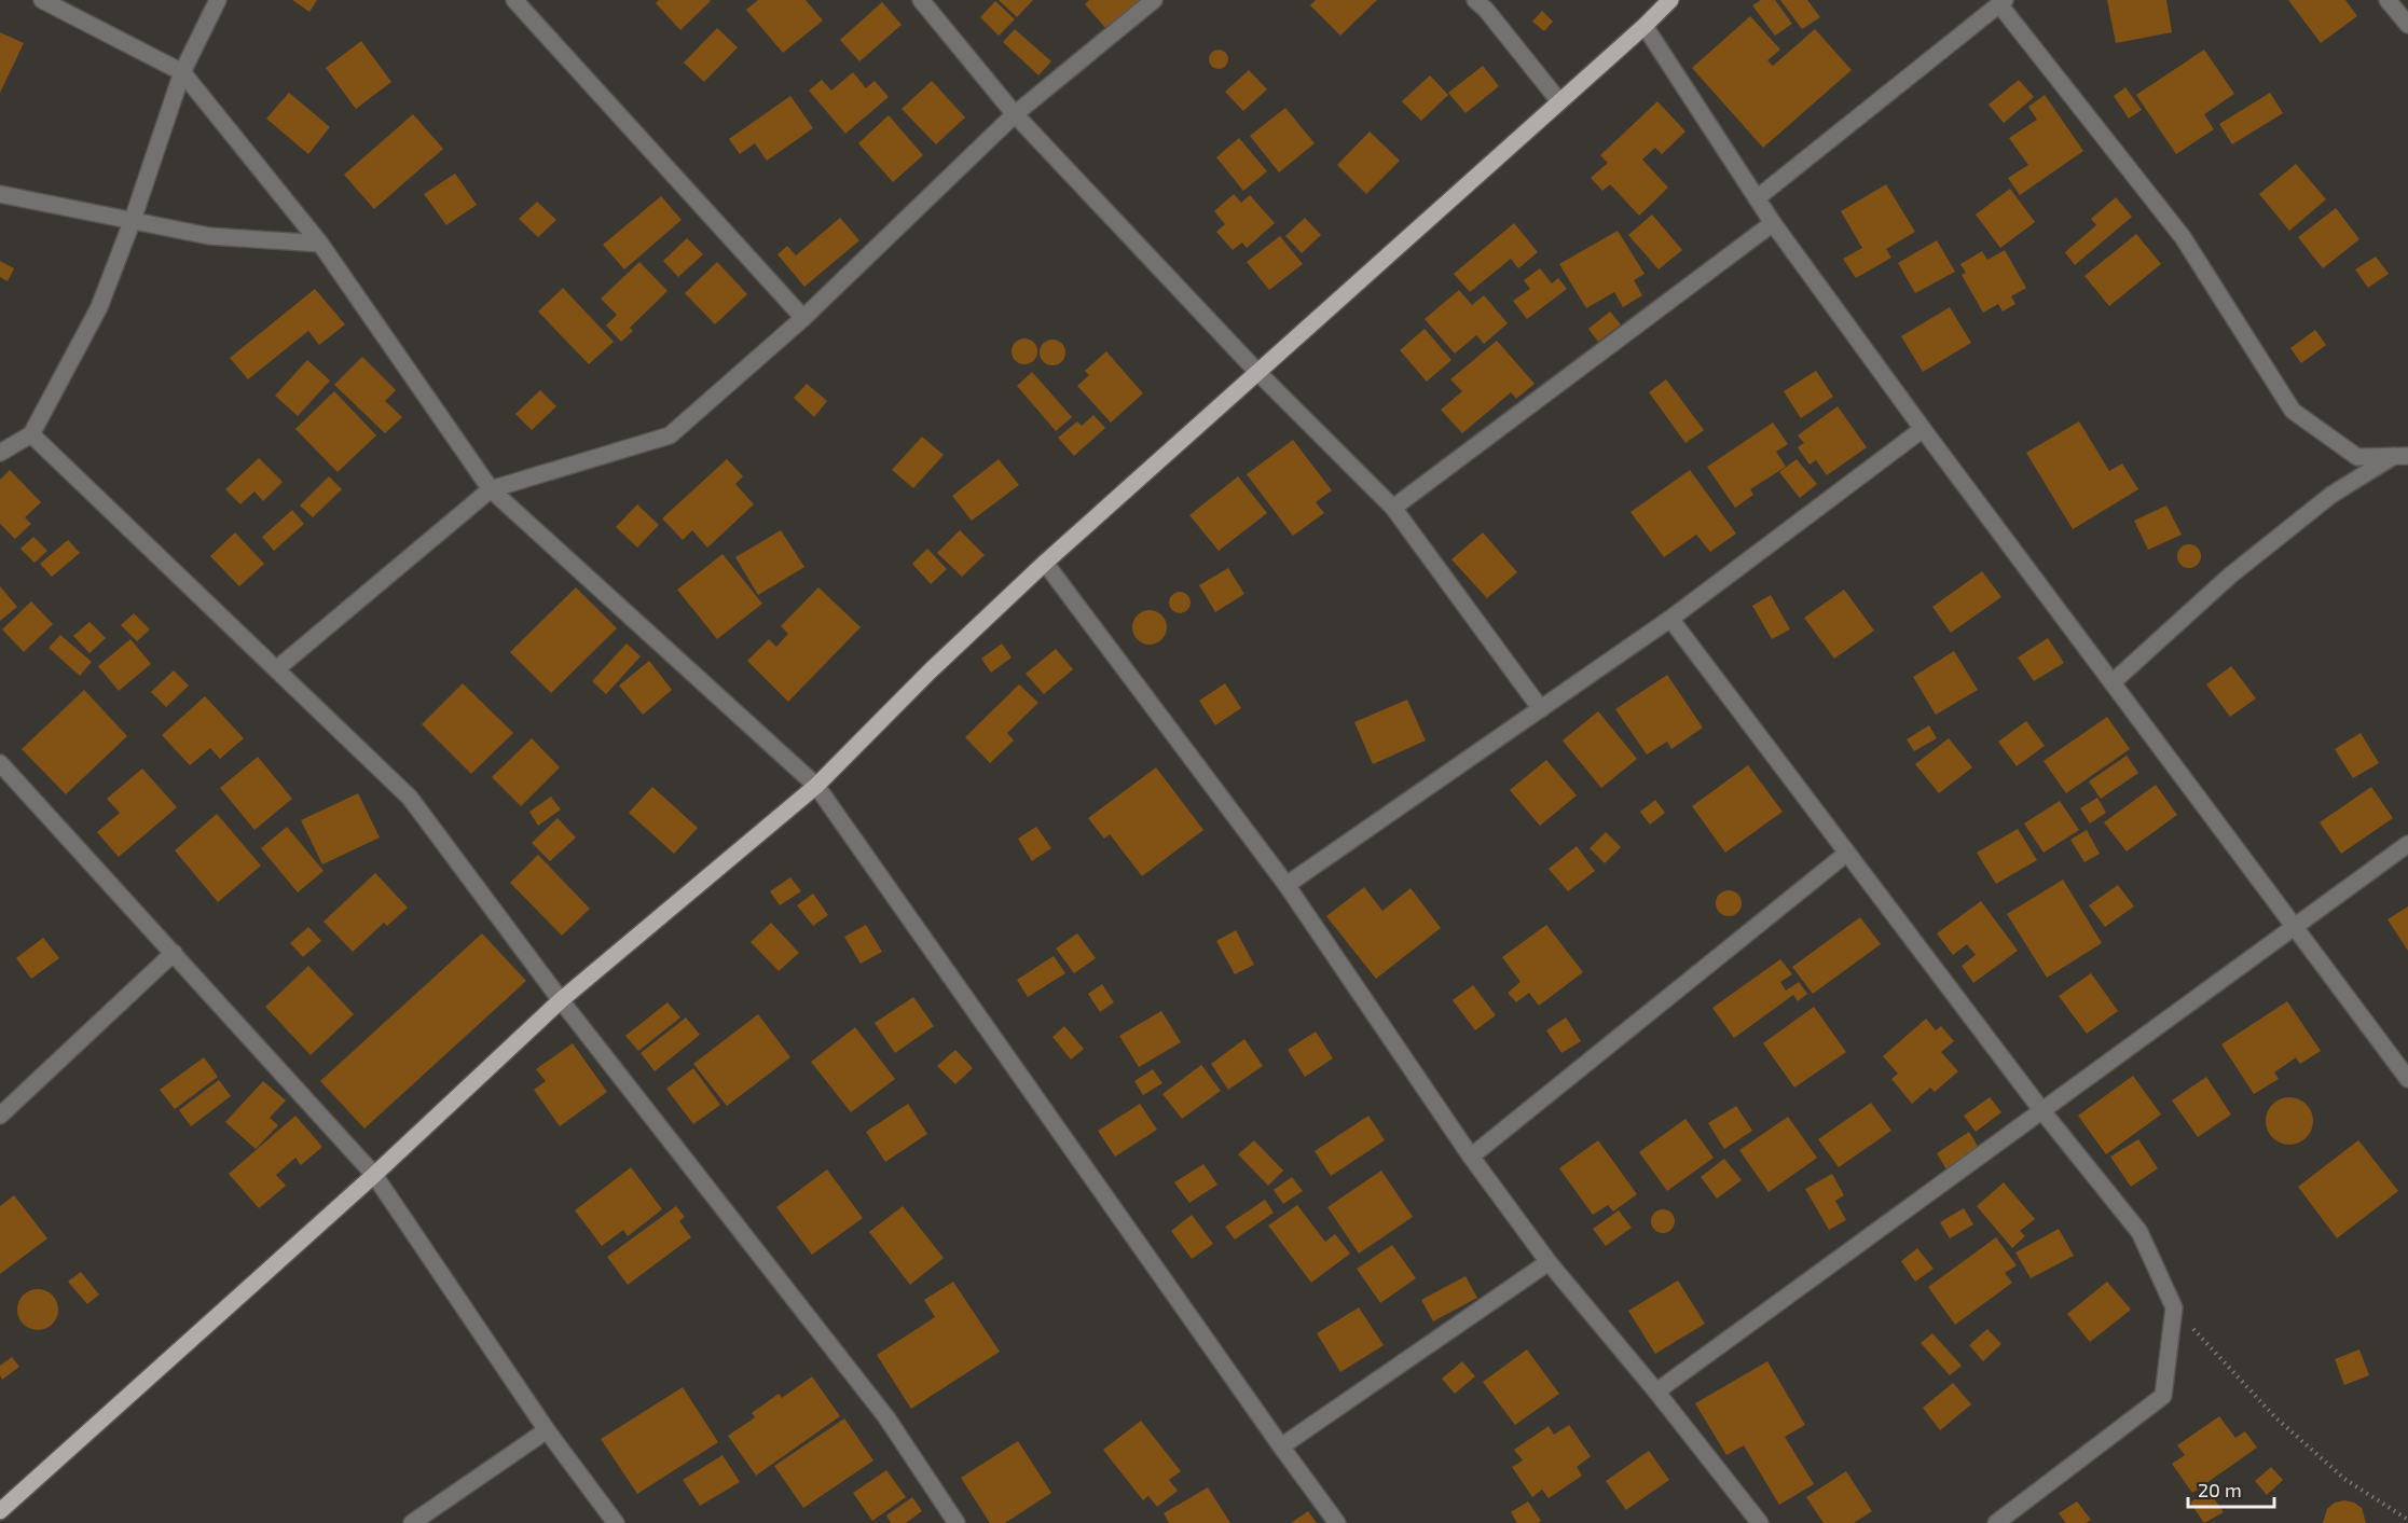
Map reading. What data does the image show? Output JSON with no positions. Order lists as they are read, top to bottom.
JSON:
{
  "scale_bar": "20 m"
}
